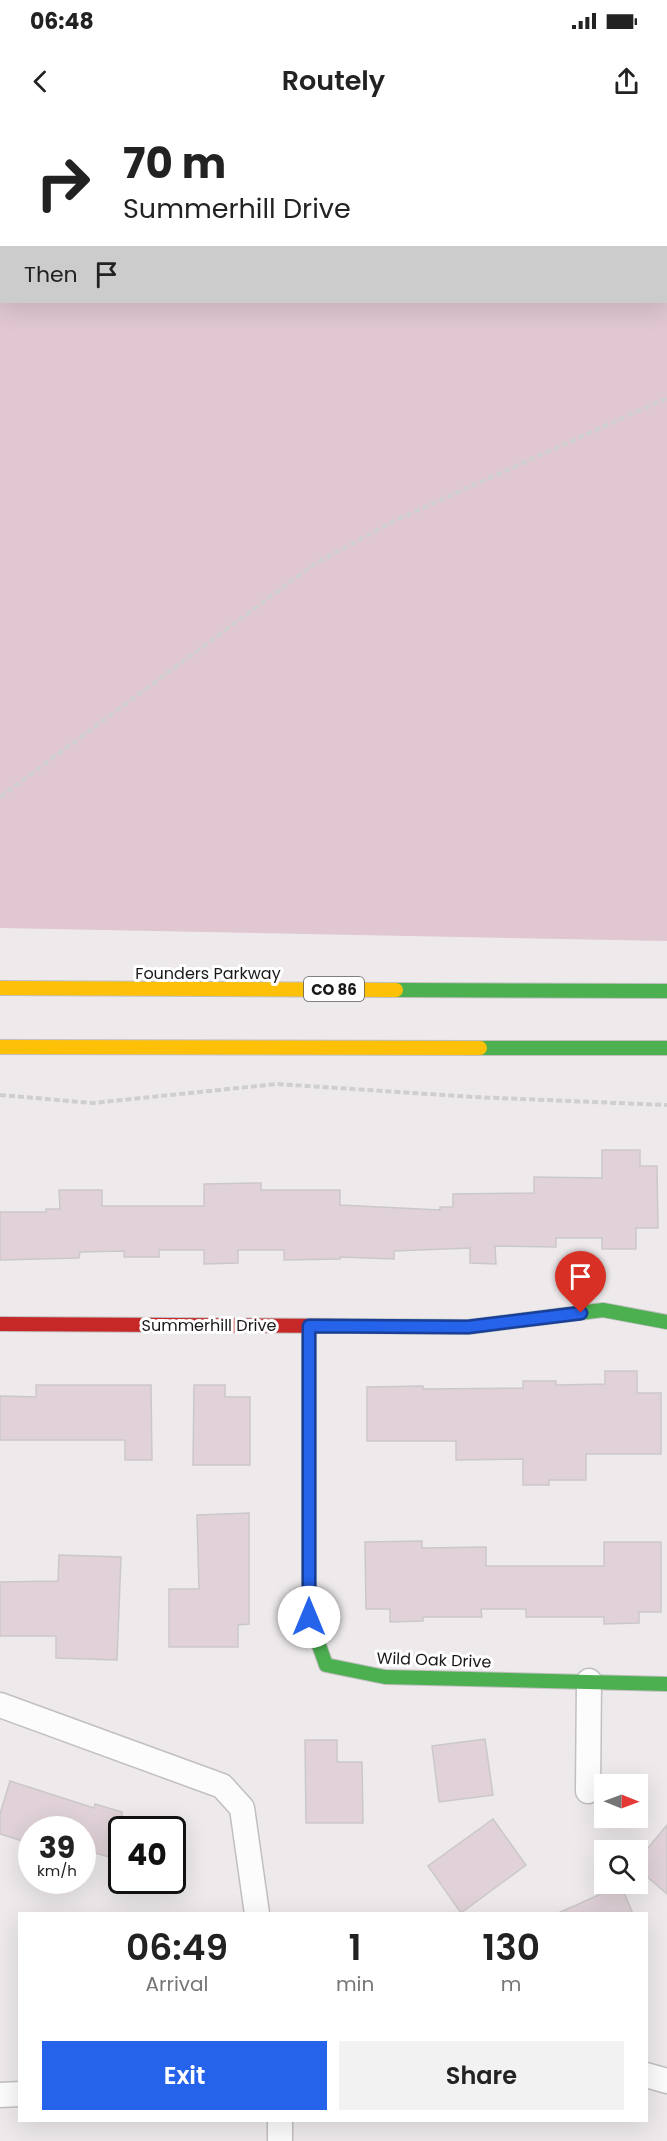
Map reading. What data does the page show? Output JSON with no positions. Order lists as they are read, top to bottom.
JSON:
{
  "streets": {
    "main road": [
      "Founders Parkway",
      "CO 86",
      "Summerhill Drive",
      "Wild Oak Drive"
    ]
  },
  "crossings": [
    ["Summerhill Drive", "Wild Oak Drive"]
  ],
  "north": "right",
  "page": {
    "status": "06:48",
    "header": "Routely",
    "turn": ["70 m", "Summerhill Drive"],
    "then": "Then",
    "speed": "39 km/h",
    "limit": "40",
    "eta": [
      "06:49",
      "Arrival",
      "1",
      "min",
      "130",
      "m"
    ],
    "buttons": ["Exit", "Share"]
  }
}
